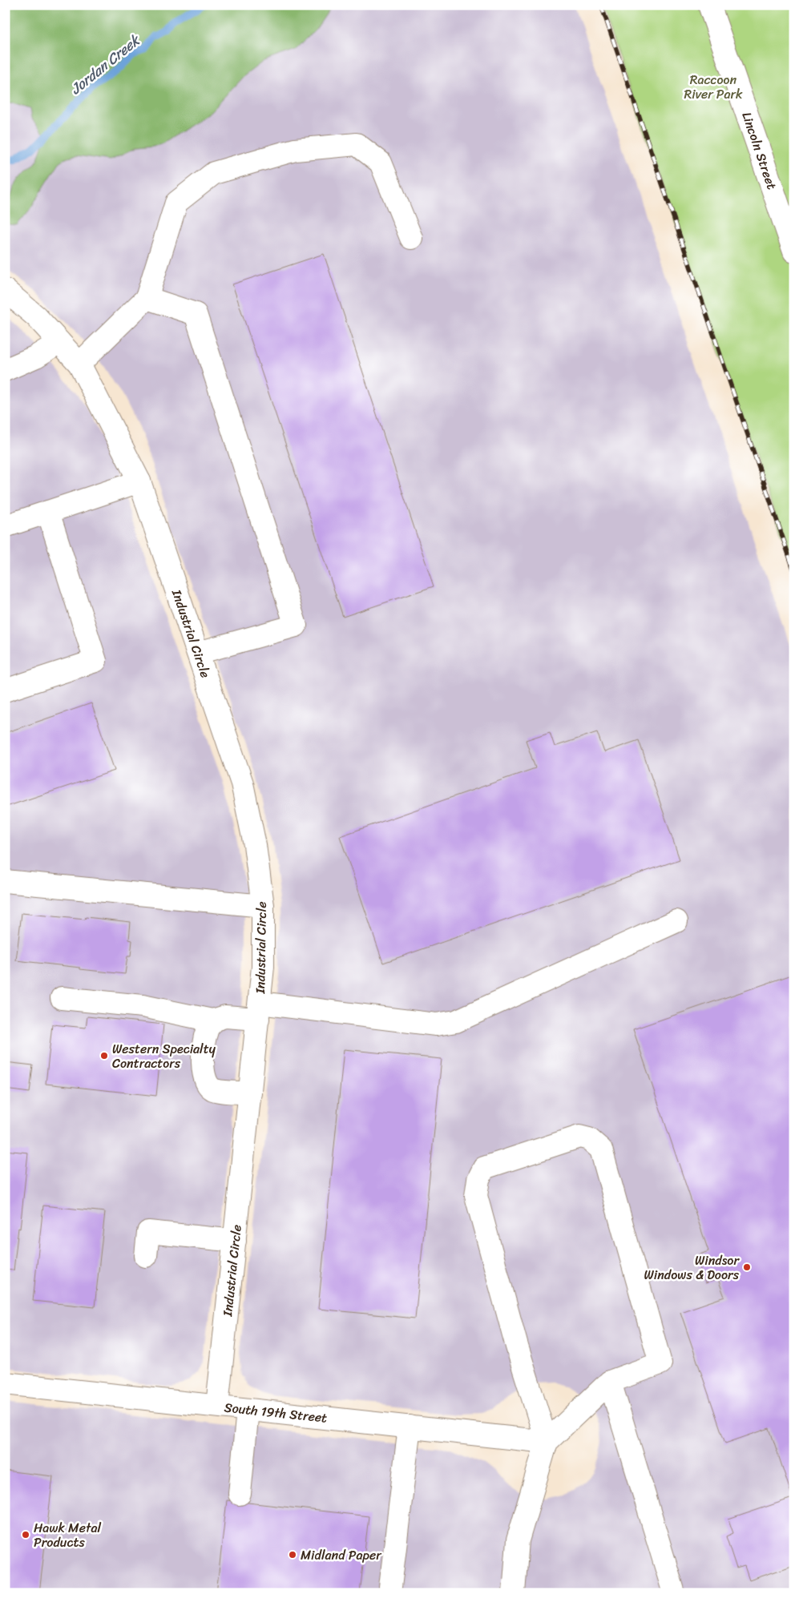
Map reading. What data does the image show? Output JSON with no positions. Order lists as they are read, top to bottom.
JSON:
{
  "streets": {
    "street": ["Lincoln Street", "Industrial Circle", "South 19th Street"]
  },
  "crossings": [
    ["Industrial Circle", "South 19th Street"]
  ],
  "water": ["Jordan Creek"],
  "parks": ["Raccoon River Park"],
  "places": [
    "Western Specialty Contractors",
    "Windsor Windows & Doors",
    "Hawk Metal Products",
    "Midland Paper"
  ]
}
